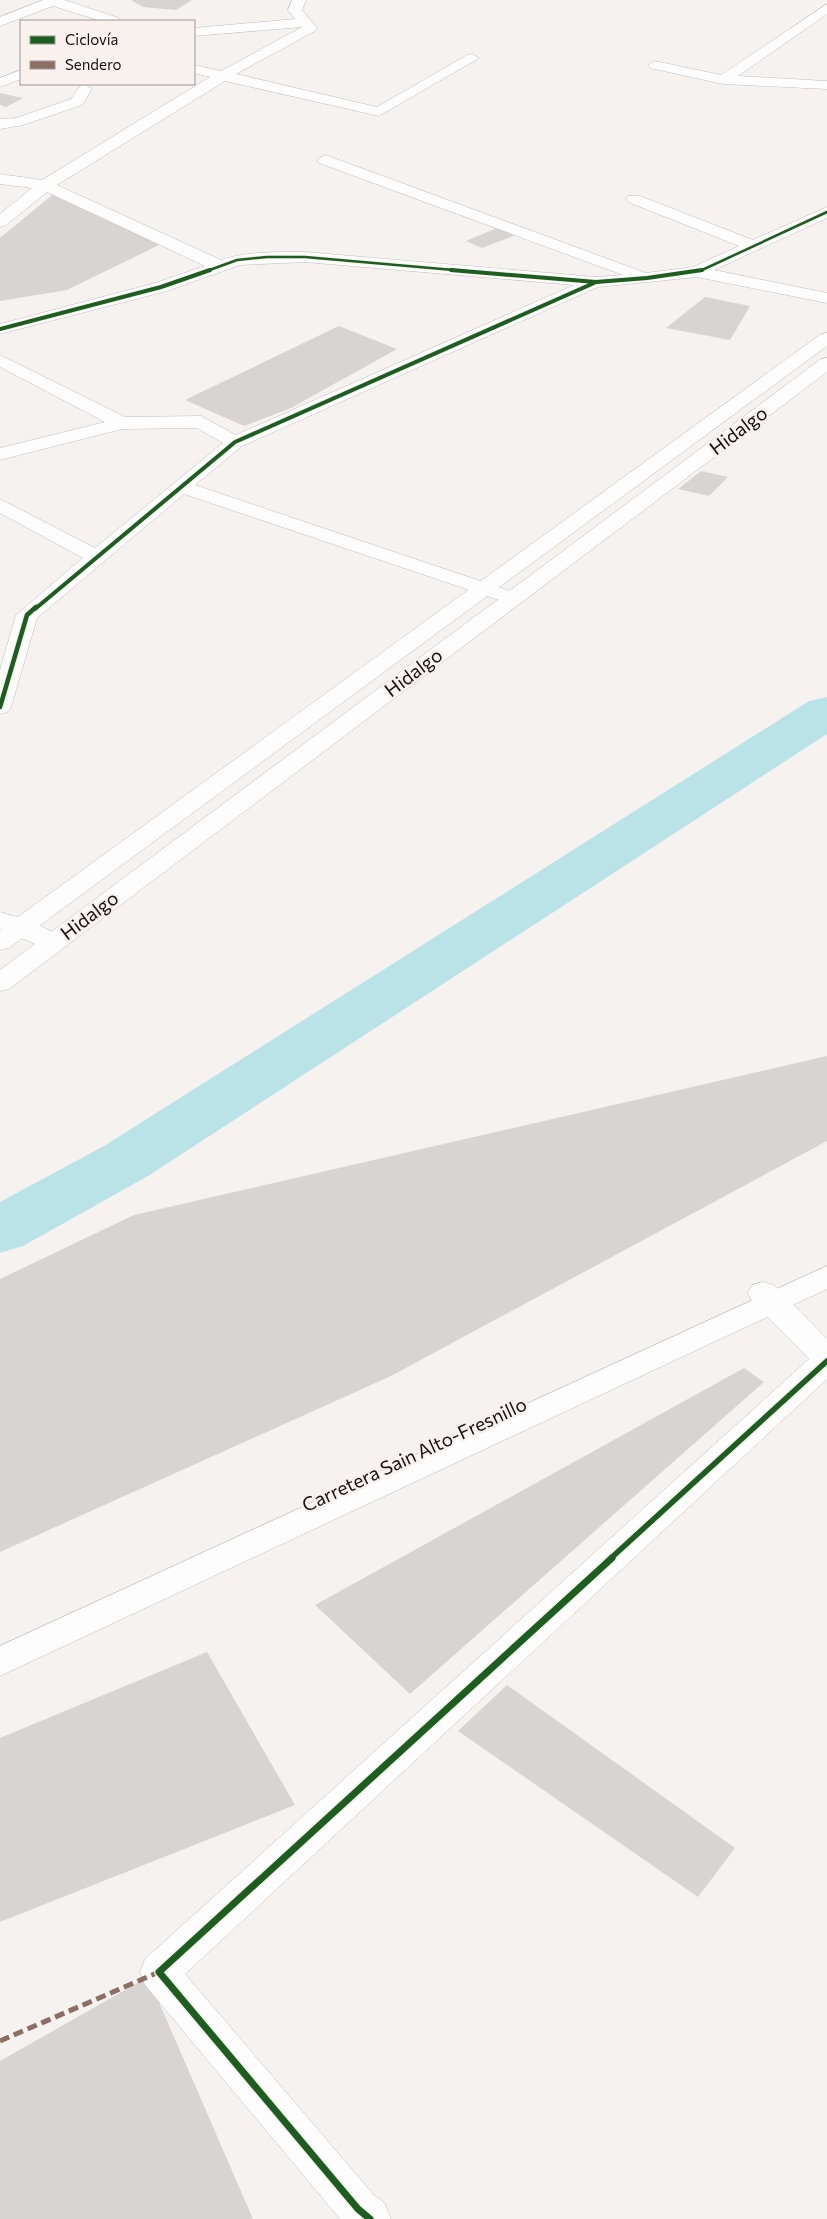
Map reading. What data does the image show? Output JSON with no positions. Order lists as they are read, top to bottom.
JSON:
{
  "streets": {
    "street": ["Hidalgo", "Carretera Sain Alto-Fresnillo"]
  },
  "legend": ["Ciclovía", "Sendero"]
}
